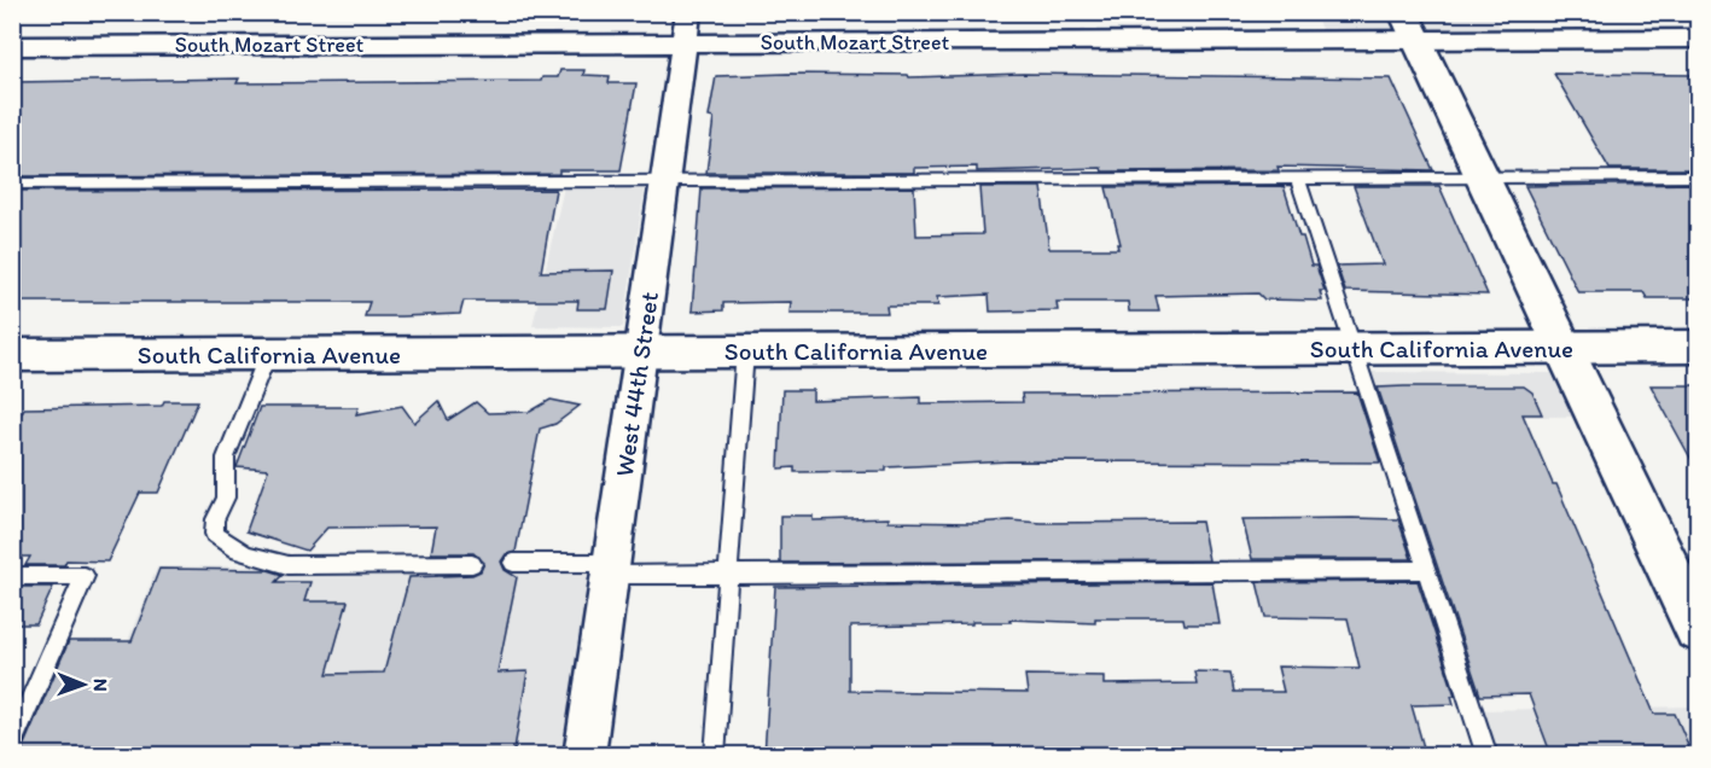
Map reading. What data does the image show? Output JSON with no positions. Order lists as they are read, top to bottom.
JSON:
{
  "streets": {
    "main road": ["South California Avenue"],
    "street": ["South Mozart Street", "West 44th Street"]
  },
  "crossings": [
    ["South Mozart Street", "West 44th Street"],
    ["South California Avenue", "West 44th Street"]
  ],
  "north": "right"
}
